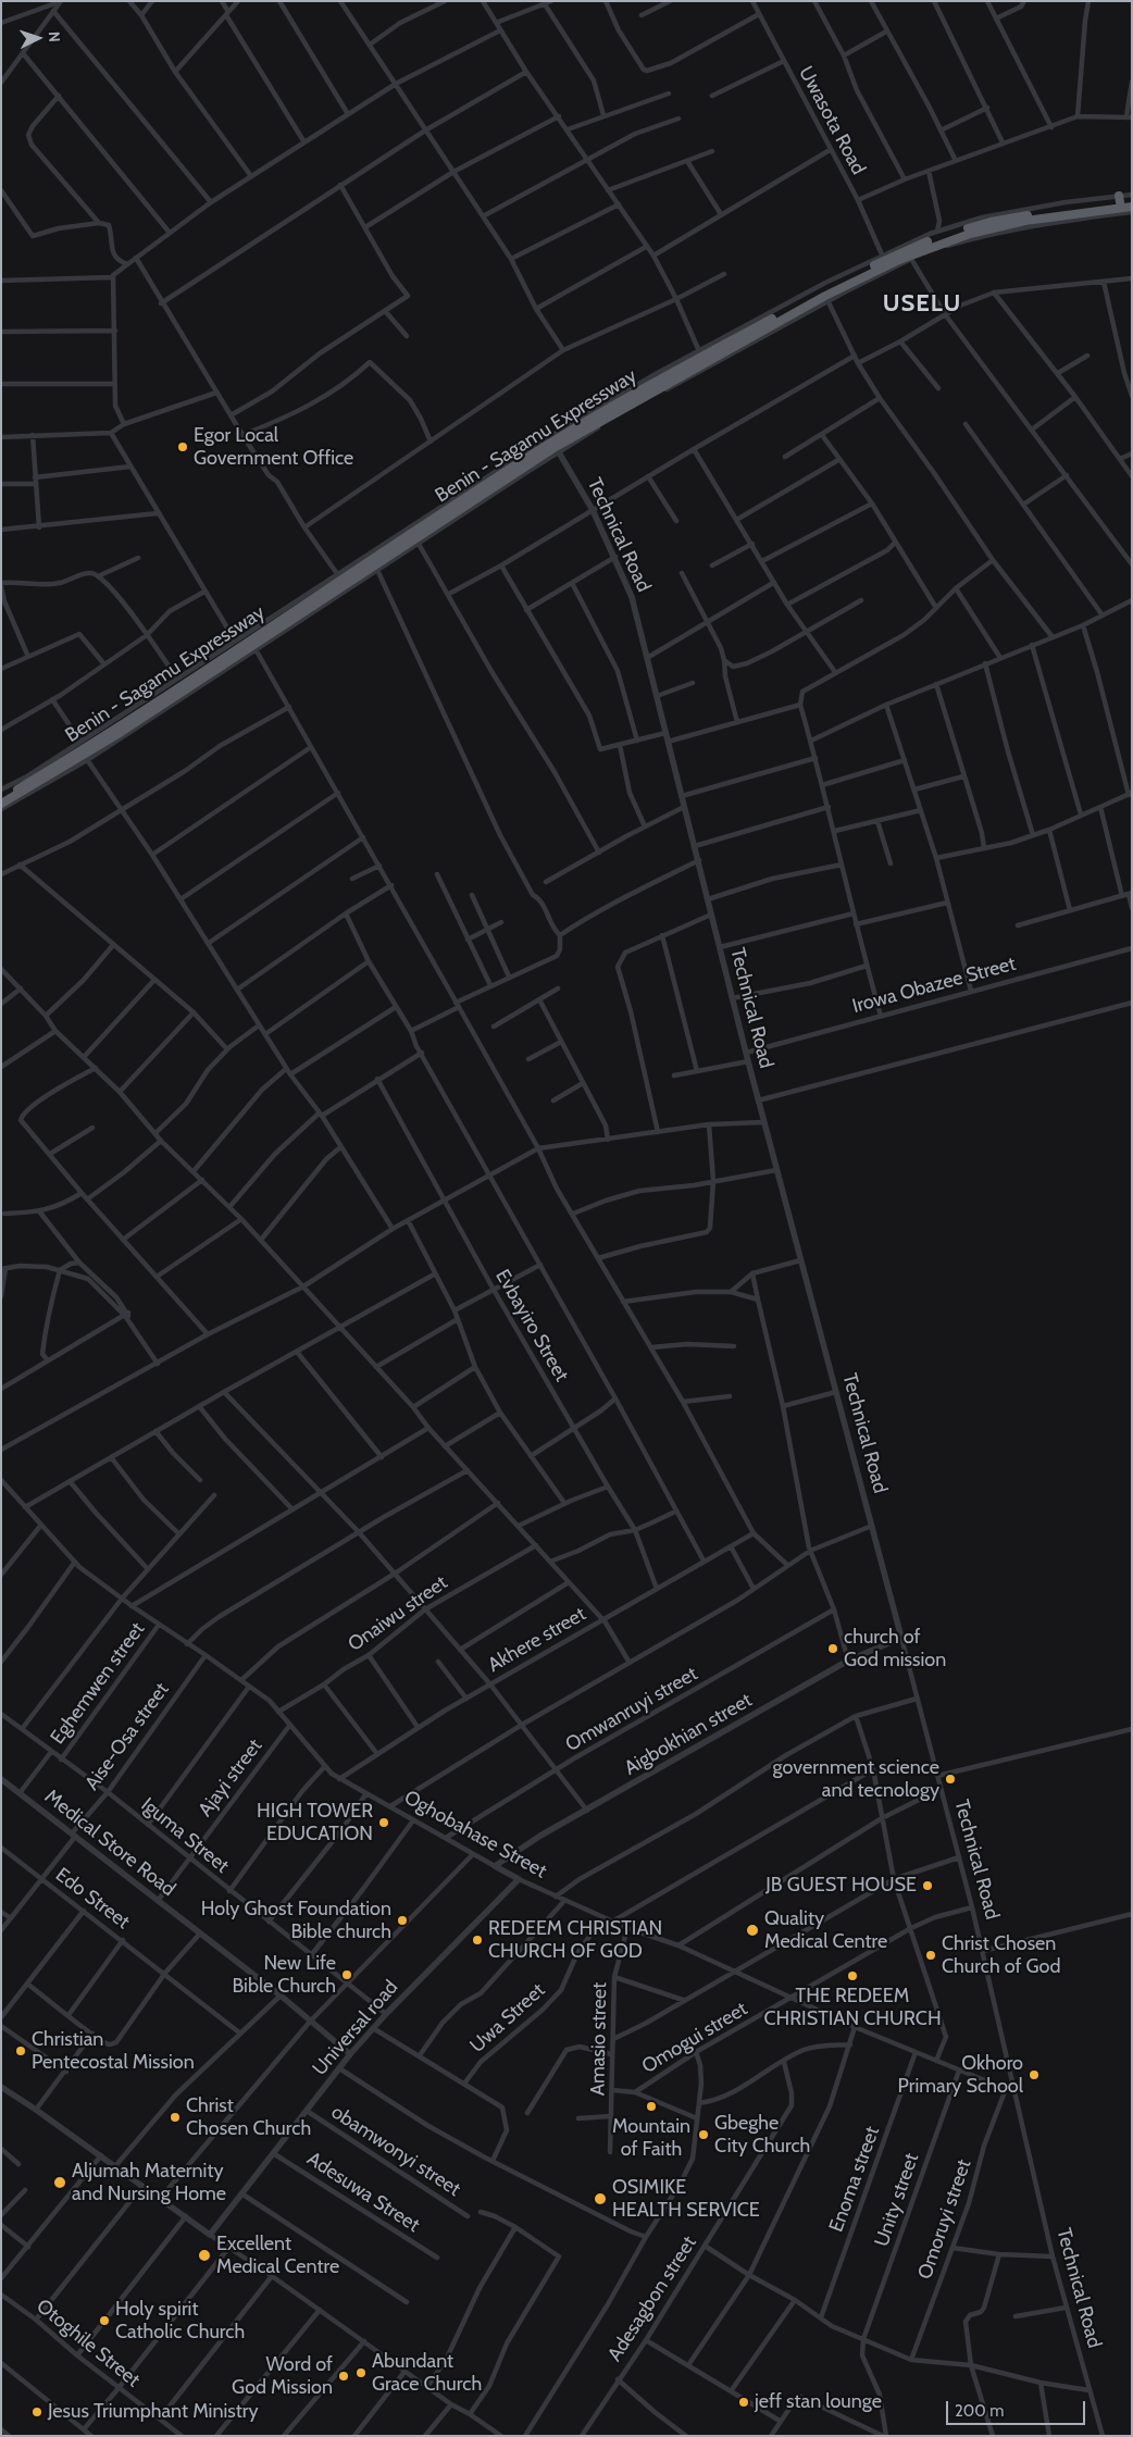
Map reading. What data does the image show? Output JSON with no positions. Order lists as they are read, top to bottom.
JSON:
{
  "streets": {
    "highway": ["Benin - Sagamu Expressway"],
    "street": [
      "Uwasota Road",
      "Technical Road",
      "Irowa Obazee Street",
      "Evbayiro Street",
      "Onaiwu street",
      "Akhere street",
      "Eghemwen street",
      "Omwanruyi street",
      "Aigbokhian street",
      "Aise-Osa street",
      "Ajayi street",
      "Oghobahase Street",
      "Iguma Street",
      "Medical Store Road",
      "Edo Street",
      "Uwa Street",
      "Universal road",
      "Omogui street",
      "Amasio street",
      "obamwonyi street",
      "Enoma street",
      "Adesuwa Street",
      "Unity street",
      "Omoruyi street",
      "Adesagbon street",
      "Otoghile Street"
    ]
  },
  "crossings": [
    ["Technical Road", "Irowa Obazee Street"],
    ["Technical Road", "Aigbokhian street"],
    ["Technical Road", "Omogui street"],
    ["Evbayiro Street", "Akhere street"],
    ["Onaiwu street", "Oghobahase Street"],
    ["Akhere street", "Oghobahase Street"],
    ["Eghemwen street", "Oghobahase Street"],
    ["Eghemwen street", "Iguma Street"],
    ["Eghemwen street", "Medical Store Road"],
    ["Omwanruyi street", "Oghobahase Street"],
    ["Aigbokhian street", "Oghobahase Street"],
    ["Aise-Osa street", "Oghobahase Street"],
    ["Aise-Osa street", "Iguma Street"],
    ["Aise-Osa street", "Medical Store Road"],
    ["Aise-Osa street", "Edo Street"],
    ["Ajayi street", "Oghobahase Street"],
    ["Ajayi street", "Iguma Street"],
    ["Ajayi street", "Medical Store Road"],
    ["Oghobahase Street", "Uwa Street"],
    ["Oghobahase Street", "Universal road"],
    ["Oghobahase Street", "Omogui street"],
    ["Oghobahase Street", "Amasio street"],
    ["Oghobahase Street", "Enoma street"],
    ["Oghobahase Street", "Unity street"],
    ["Oghobahase Street", "Omoruyi street"],
    ["Iguma Street", "Universal road"],
    ["Medical Store Road", "Universal road"],
    ["Universal road", "obamwonyi street"],
    ["Universal road", "Adesuwa Street"]
  ],
  "districts": ["USELU"],
  "places": [
    "Egor Local Government Office",
    "church of God mission",
    "government science and tecnology",
    "HIGH TOWER EDUCATION",
    "JB GUEST HOUSE",
    "Holy Ghost Foundation Bible church",
    "Quality Medical Centre",
    "REDEEM CHRISTIAN CHURCH OF GOD",
    "Christ Chosen Church of God",
    "New Life Bible Church",
    "THE REDEEM CHRISTIAN CHURCH",
    "Christian Pentecostal Mission",
    "Okhoro Primary School",
    "Mountain of Faith",
    "Christ Chosen Church",
    "Gbeghe City Church",
    "Aljumah Maternity and Nursing Home",
    "OSIMIKE HEALTH SERVICE",
    "Excellent Medical Centre",
    "Holy spirit Catholic Church",
    "Abundant Grace Church",
    "Word of God Mission",
    "jeff stan lounge",
    "Jesus Triumphant Ministry"
  ],
  "scale_bar": "200 m",
  "north": "right"
}
